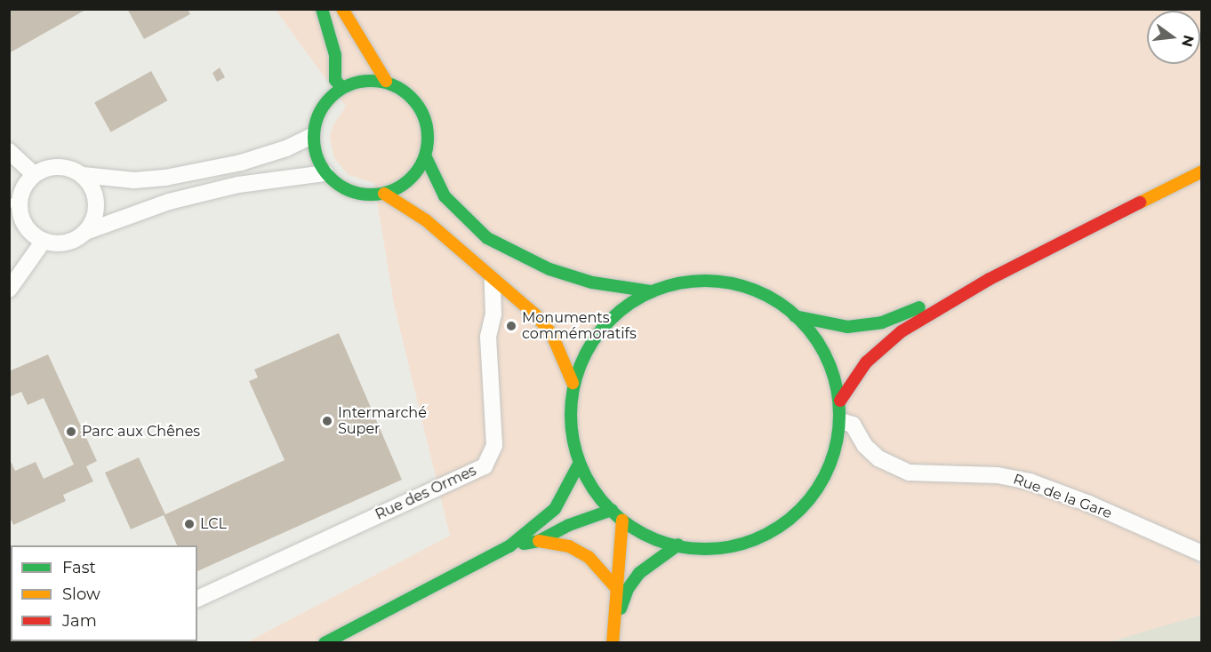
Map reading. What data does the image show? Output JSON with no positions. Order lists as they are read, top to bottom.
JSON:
{
  "streets": {
    "street": ["Rue des Ormes", "Rue de la Gare"]
  },
  "places": [
    "Monuments commémoratifs",
    "Intermarché Super",
    "Parc aux Chênes",
    "LCL"
  ],
  "legend": ["Fast", "Slow", "Jam"],
  "north": "right"
}
